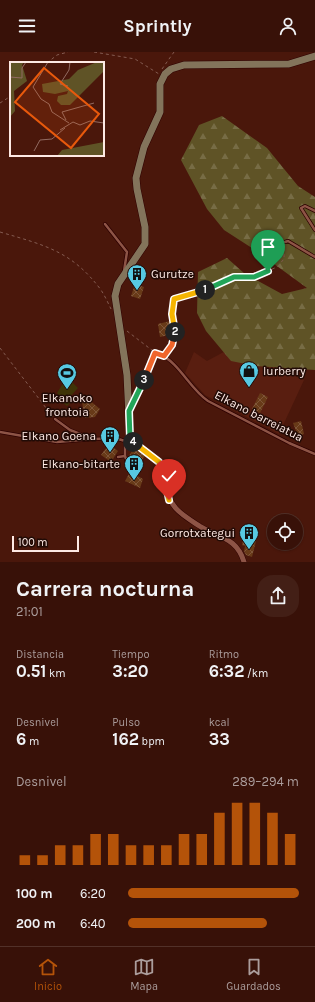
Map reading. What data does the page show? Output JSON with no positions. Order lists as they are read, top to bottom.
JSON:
{
  "streets": {
    "lane": ["Elkano barreiatua"]
  },
  "places": {
    "building": [
      "Gurutze",
      "Elkano Goena",
      "Elkano-bitarte",
      "Gorrotxategui"
    ],
    "shop": ["lurberry"],
    "sports": ["Elkanoko frontoia"]
  },
  "scale_bar": "100 m",
  "page": {
    "header": "Sprintly",
    "pins": [
      "1",
      "2",
      "3",
      "4"
    ],
    "scale": "100 m",
    "heading": ["Carrera nocturna", "21:01"],
    "stats": [
      ["Distancia", "0.51 km"],
      ["Tiempo", "3:20"],
      ["Ritmo", "6:32 /km"],
      ["Desnivel", "6 m"],
      ["Pulso", "162 bpm"],
      ["kcal", "33"]
    ],
    "chart": ["Desnivel", "289–294 m"],
    "list": [
      {
        "name": "100 m",
        "note": "6:20"
      },
      {
        "name": "200 m",
        "note": "6:40"
      }
    ],
    "tabs": ["Inicio", "Mapa", "Guardados"]
  }
}
